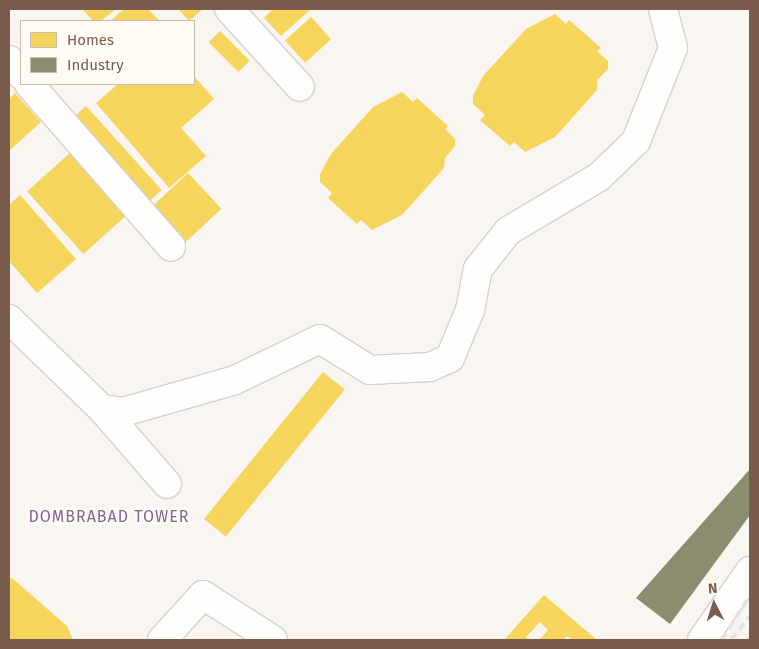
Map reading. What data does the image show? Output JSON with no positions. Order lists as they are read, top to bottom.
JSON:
{
  "districts": ["DOMBRABAD TOWER"],
  "legend": ["Homes", "Industry"],
  "north": "top"
}
